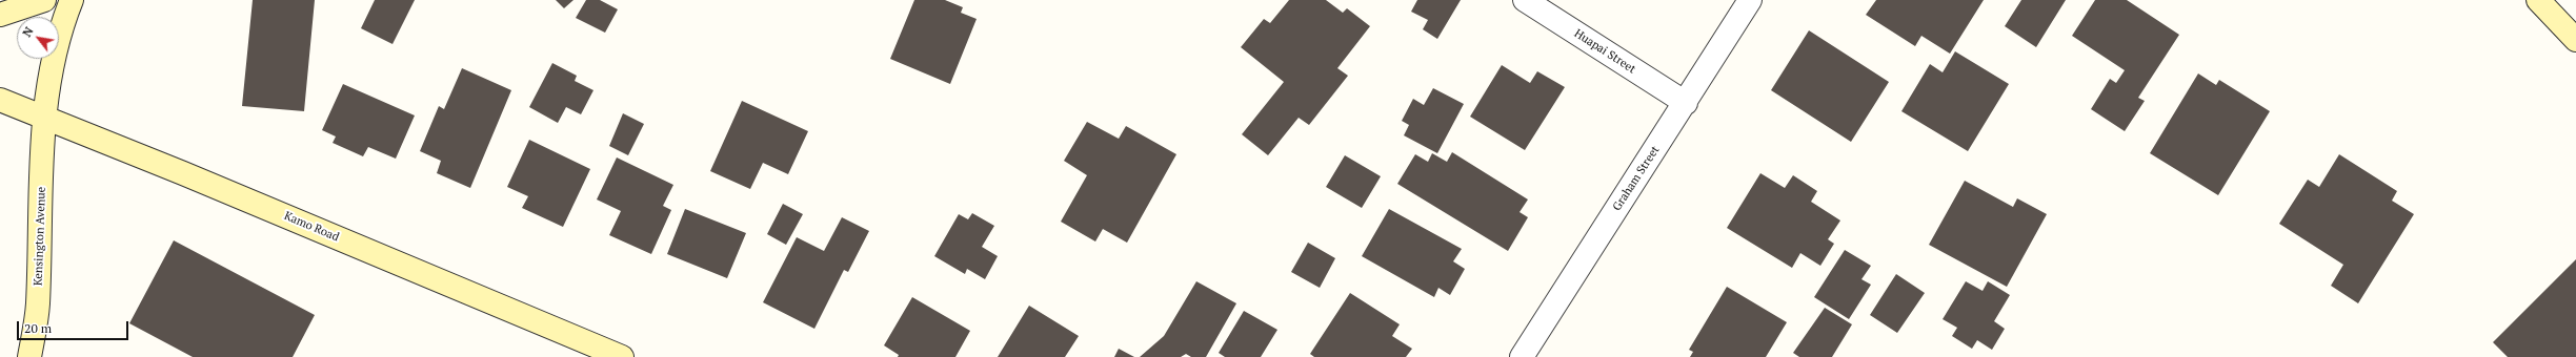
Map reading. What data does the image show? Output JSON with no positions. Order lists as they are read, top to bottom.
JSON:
{
  "streets": {
    "main road": ["Kamo Road", "Kensington Avenue"],
    "street": ["Huapai Street", "Graham Street"]
  },
  "crossings": [
    ["Huapai Street", "Graham Street"],
    ["Kamo Road", "Kensington Avenue"]
  ],
  "scale_bar": "20 m",
  "north": "top left"
}
